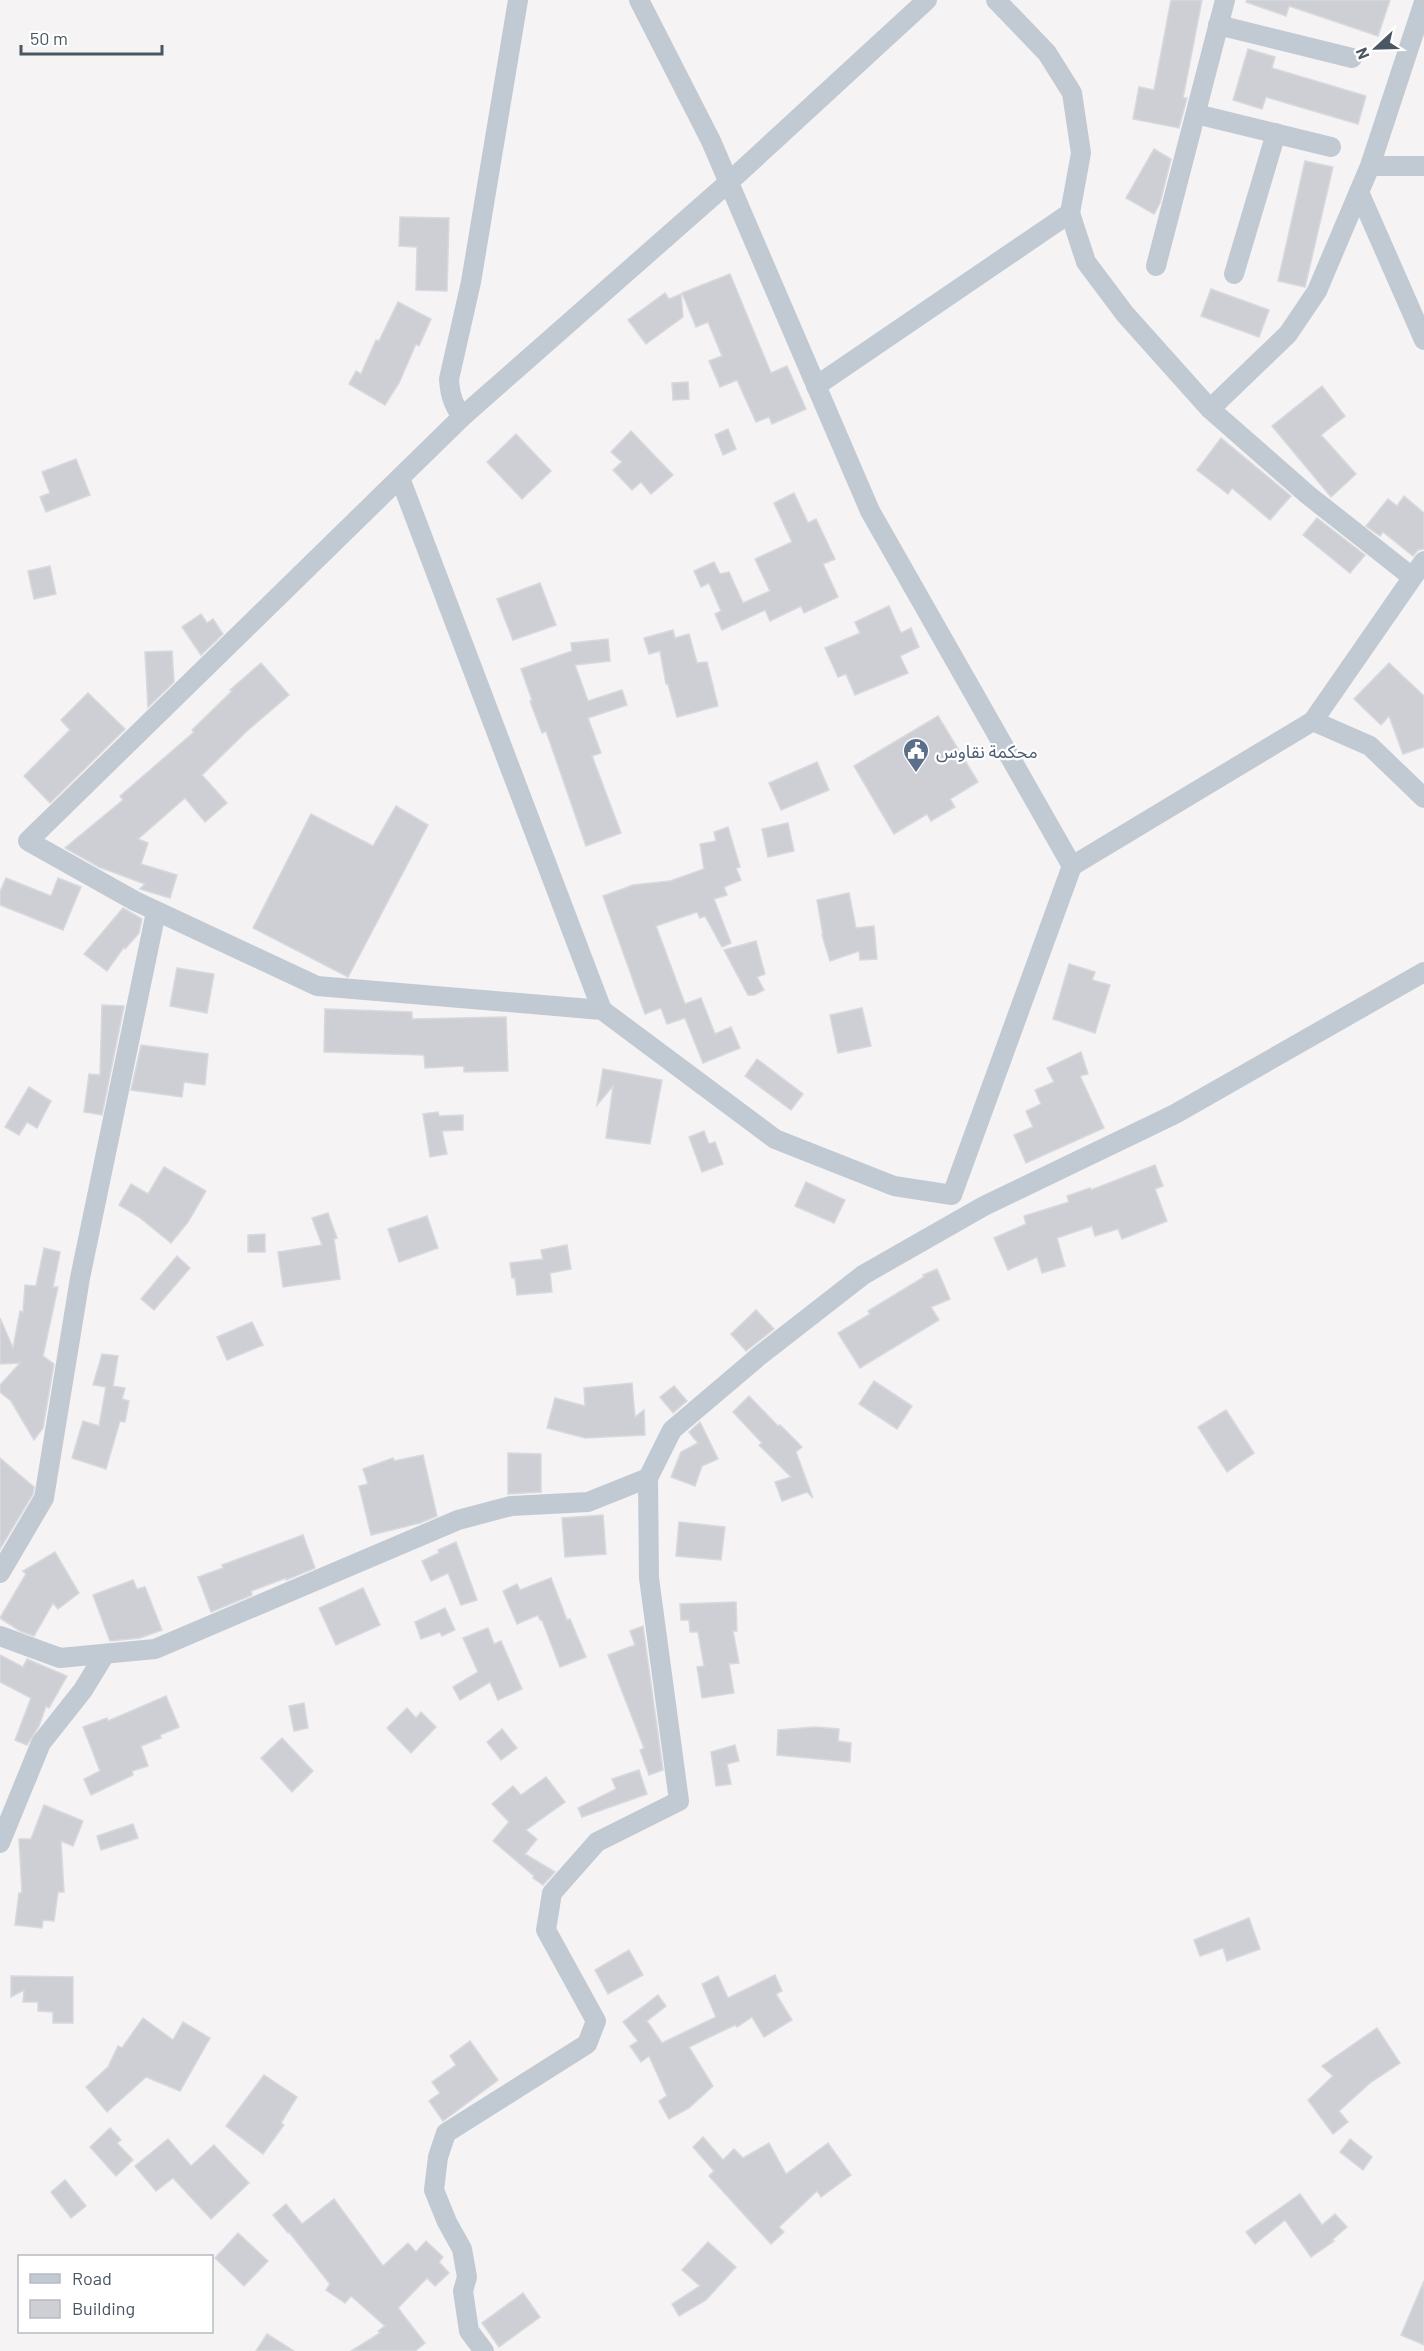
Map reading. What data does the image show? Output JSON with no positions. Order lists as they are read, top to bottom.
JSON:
{
  "places": {
    "public building": ["محكمة نقاوس"]
  },
  "legend": ["Road", "Building"],
  "scale_bar": "50 m",
  "north": "left"
}
